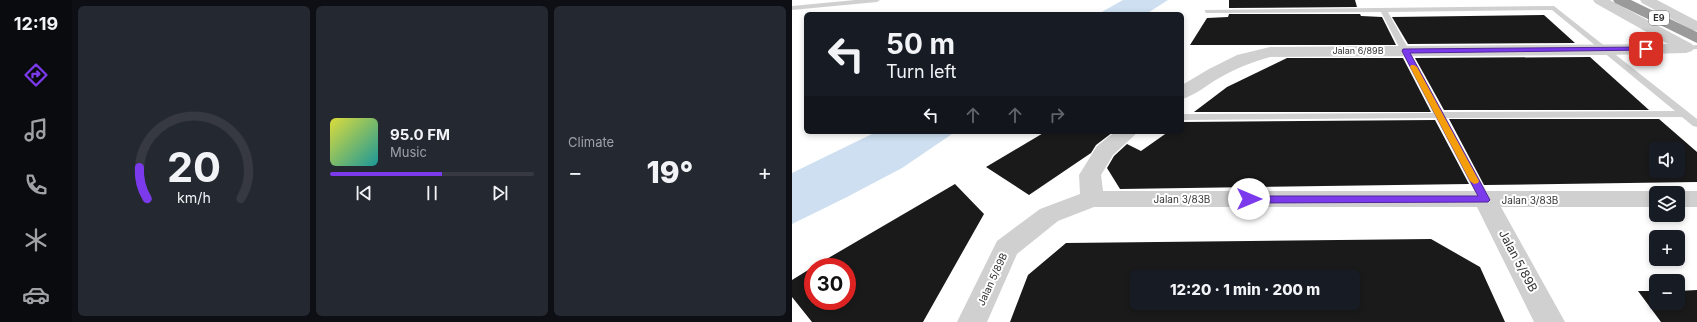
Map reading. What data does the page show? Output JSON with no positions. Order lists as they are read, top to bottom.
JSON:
{
  "streets": {
    "highway": ["E9"],
    "street": ["Jalan 6/89B", "Jalan 3/83B", "Jalan 5/89B"]
  },
  "crossings": [
    ["E9", "Jalan 6/89B"],
    ["Jalan 3/83B", "Jalan 5/89B"]
  ],
  "page": {
    "tabs": "12:19",
    "tile": "Climate",
    "turn": ["50 m", "Turn left"],
    "song": ["95.0 FM", "Music"],
    "map_buttons": ["+", "−"],
    "heat": ["−", "19°", "+"],
    "limit": "30",
    "trip": "12:20 · 1 min · 200 m",
    "gauge": ["20", "km/h"]
  }
}
